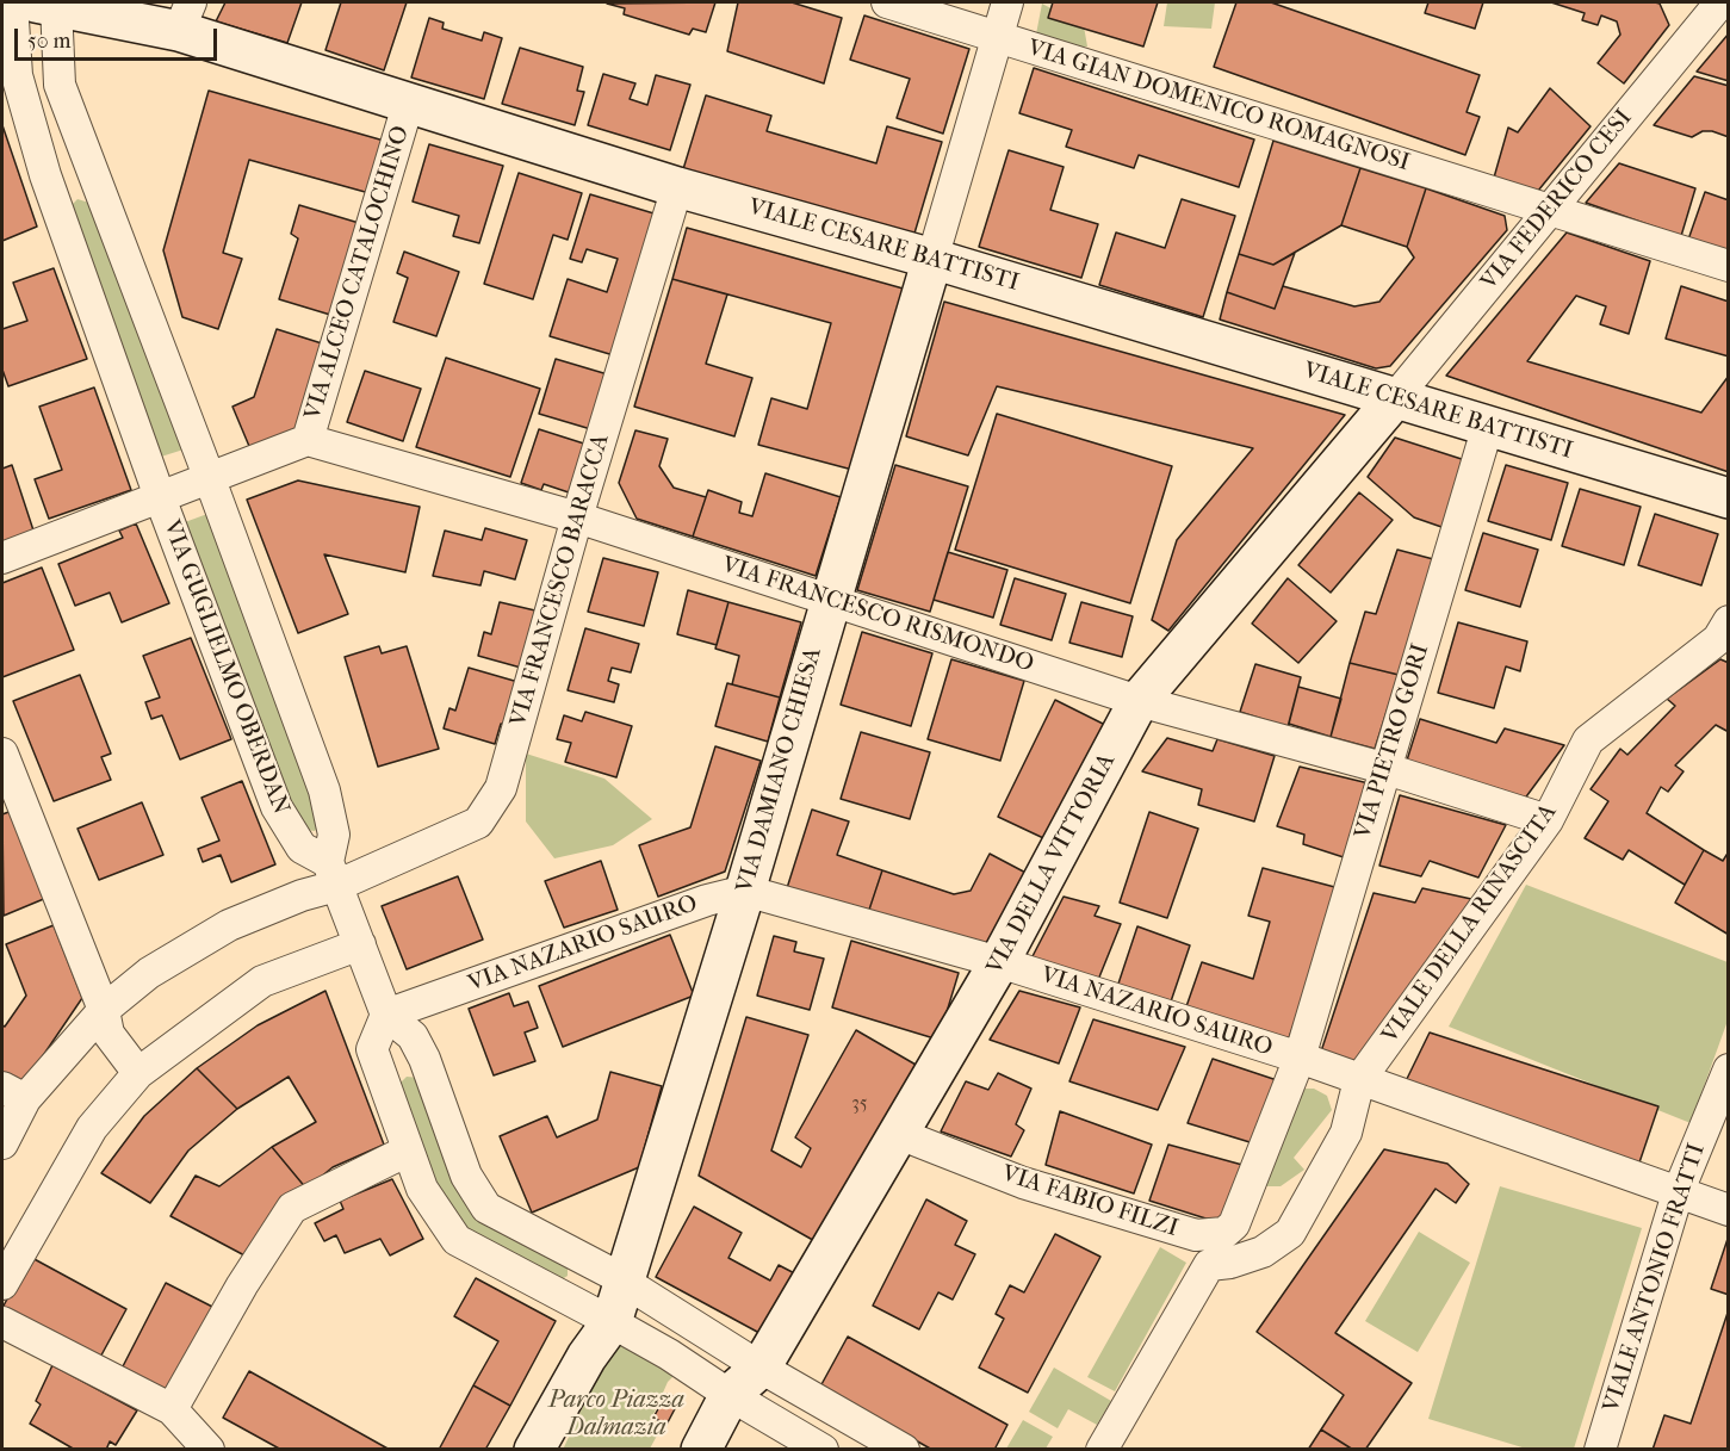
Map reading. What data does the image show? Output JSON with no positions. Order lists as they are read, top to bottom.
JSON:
{
  "streets": {
    "street": [
      "VIA GIAN DOMENICO ROMAGNOSI",
      "VIA FEDERICO CESI",
      "VIALE CESARE BATTISTI",
      "VIA ALCEO CATALOCHINO",
      "VIA FRANCESCO BARACCA",
      "VIA FRANCESCO RISMONDO",
      "VIA GUGLIELMO OBERDAN",
      "VIA PIETRO GORI",
      "VIA DAMIANO CHIESA",
      "VIA DELLA VITTORIA",
      "VIALE DELLA RINASCITA",
      "VIA NAZARIO SAURO",
      "VIA FABIO FILZI",
      "VIALE ANTONIO FRATTI"
    ]
  },
  "crossings": [
    ["VIA GIAN DOMENICO ROMAGNOSI", "VIA FEDERICO CESI"],
    ["VIA FEDERICO CESI", "VIALE CESARE BATTISTI"],
    ["VIA FEDERICO CESI", "VIA DELLA VITTORIA"],
    ["VIALE CESARE BATTISTI", "VIA ALCEO CATALOCHINO"],
    ["VIALE CESARE BATTISTI", "VIA FRANCESCO BARACCA"],
    ["VIALE CESARE BATTISTI", "VIA GUGLIELMO OBERDAN"],
    ["VIALE CESARE BATTISTI", "VIA PIETRO GORI"],
    ["VIALE CESARE BATTISTI", "VIA DAMIANO CHIESA"],
    ["VIALE CESARE BATTISTI", "VIA DELLA VITTORIA"],
    ["VIA ALCEO CATALOCHINO", "VIA FRANCESCO RISMONDO"],
    ["VIA FRANCESCO BARACCA", "VIA FRANCESCO RISMONDO"],
    ["VIA FRANCESCO BARACCA", "VIA GUGLIELMO OBERDAN"],
    ["VIA FRANCESCO RISMONDO", "VIA PIETRO GORI"],
    ["VIA FRANCESCO RISMONDO", "VIA DAMIANO CHIESA"],
    ["VIA FRANCESCO RISMONDO", "VIA DELLA VITTORIA"],
    ["VIA FRANCESCO RISMONDO", "VIALE DELLA RINASCITA"],
    ["VIA PIETRO GORI", "VIA NAZARIO SAURO"],
    ["VIA DAMIANO CHIESA", "VIA NAZARIO SAURO"],
    ["VIA DELLA VITTORIA", "VIA NAZARIO SAURO"],
    ["VIA DELLA VITTORIA", "VIA FABIO FILZI"],
    ["VIALE DELLA RINASCITA", "VIA NAZARIO SAURO"],
    ["VIA NAZARIO SAURO", "VIALE ANTONIO FRATTI"]
  ],
  "parks": ["Parco Piazza Dalmazia"],
  "house_numbers": ["35"],
  "scale_bar": "50 m"
}
